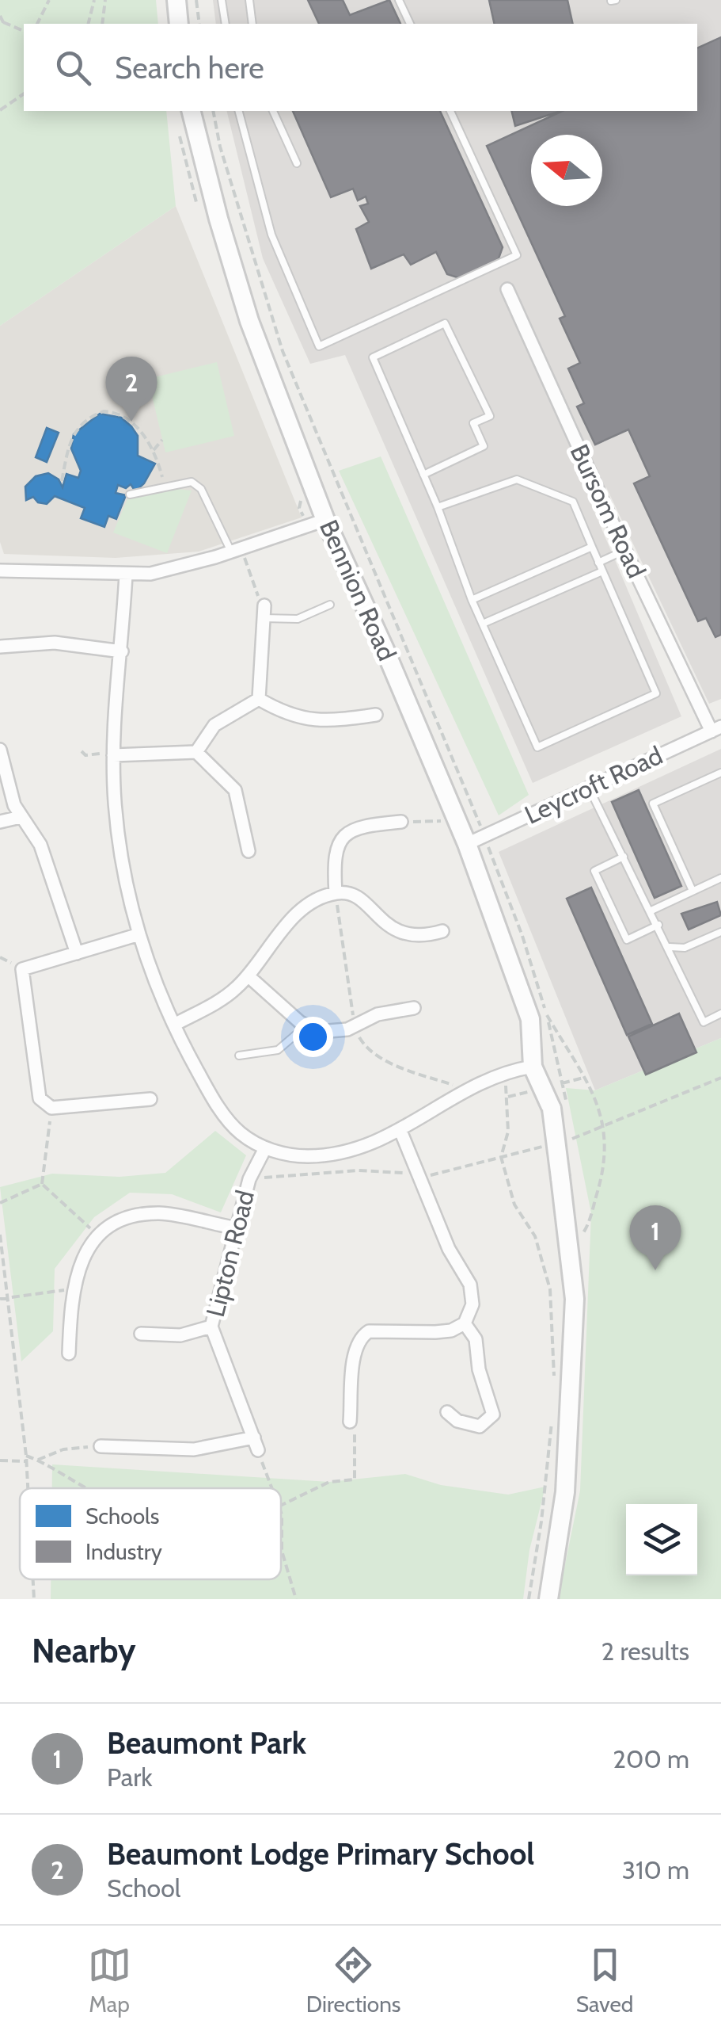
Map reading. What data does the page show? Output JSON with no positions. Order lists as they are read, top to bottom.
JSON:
{
  "streets": {
    "street": [
      "Bursom Road",
      "Bennion Road",
      "Leycroft Road",
      "Lipton Road"
    ]
  },
  "crossings": [
    ["Bursom Road", "Leycroft Road"],
    ["Bennion Road", "Leycroft Road"]
  ],
  "legend": ["Schools", "Industry"],
  "north": "left",
  "page": {
    "search": "Search here",
    "pins": ["2", "1"],
    "heading": ["Nearby", "2 results"],
    "list": [
      {
        "mark": "1",
        "name": "Beaumont Park",
        "note": "Park",
        "value": "200 m"
      },
      {
        "mark": "2",
        "name": "Beaumont Lodge Primary School",
        "note": "School",
        "value": "310 m"
      }
    ],
    "nav": ["Map", "Directions", "Saved"]
  }
}
